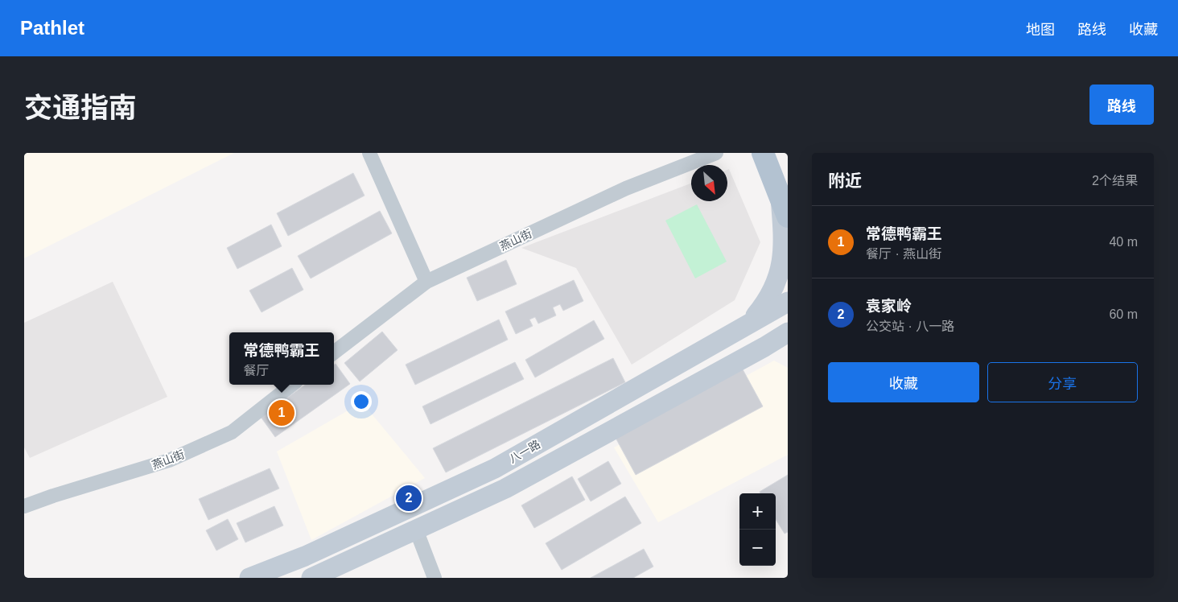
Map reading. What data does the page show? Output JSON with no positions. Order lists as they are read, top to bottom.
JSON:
{
  "streets": {
    "main road": ["八一路"],
    "street": ["燕山街"]
  },
  "north": "bottom right",
  "page": {
    "header": "Pathlet",
    "nav": ["地图", "路线", "收藏"],
    "title": "交通指南",
    "buttons": [
      "路线",
      ["收藏", "分享"]
    ],
    "heading": ["附近", "2个结果"],
    "list": [
      {
        "mark": "1",
        "name": "常德鸭霸王",
        "note": "餐厅 · 燕山街",
        "value": "40 m"
      },
      {
        "mark": "2",
        "name": "袁家岭",
        "note": "公交站 · 八一路",
        "value": "60 m"
      }
    ],
    "popup": ["常德鸭霸王", "餐厅"],
    "pins": ["1", "2"],
    "map_buttons": ["+", "−"]
  }
}
